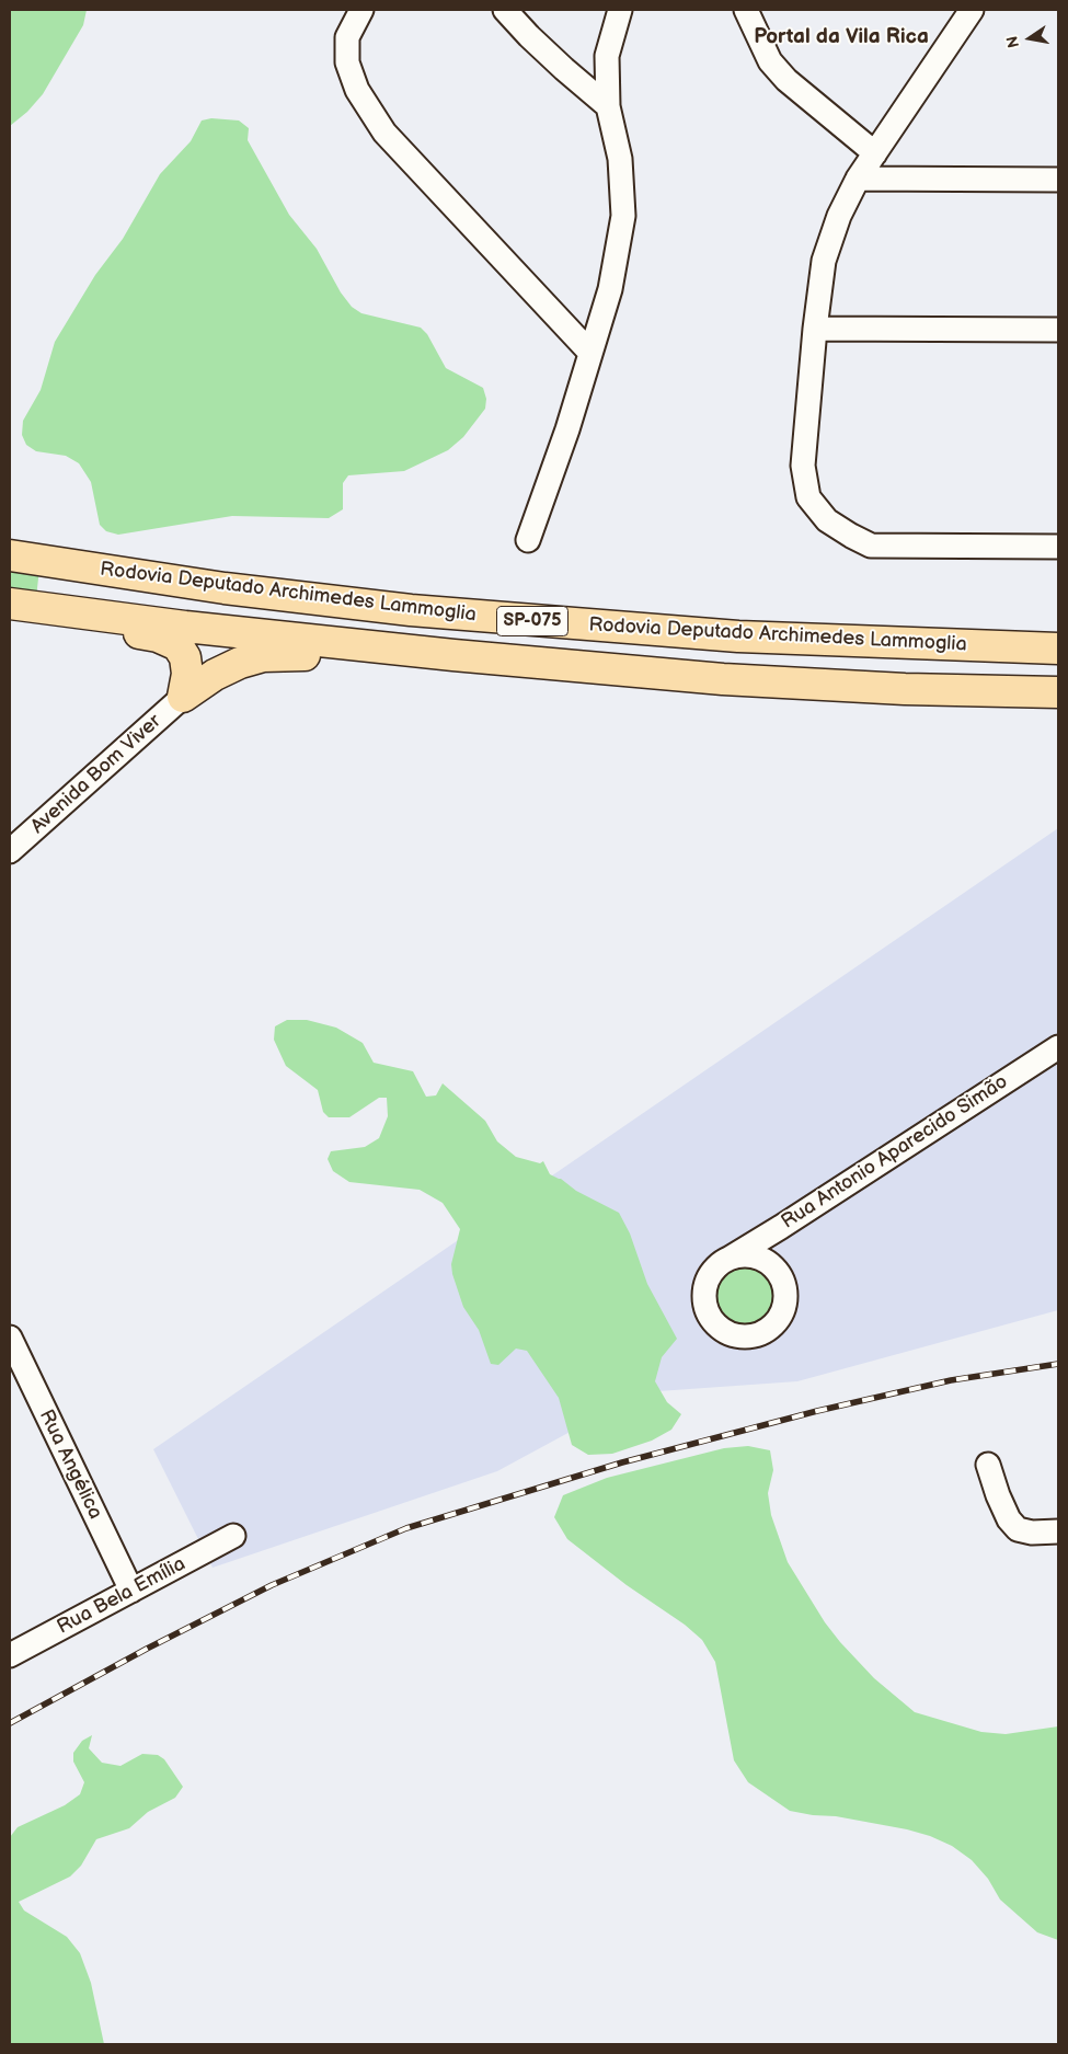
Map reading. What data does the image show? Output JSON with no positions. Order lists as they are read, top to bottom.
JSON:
{
  "streets": {
    "highway": ["Rodovia Deputado Archimedes Lammoglia", "SP-075"],
    "street": [
      "Avenida Bom Viver",
      "Rua Antonio Aparecido Simão",
      "Rua Angélica",
      "Rua Bela Emília"
    ]
  },
  "crossings": [
    ["Rua Angélica", "Rua Bela Emília"]
  ],
  "districts": ["Portal da Vila Rica"],
  "north": "left"
}
